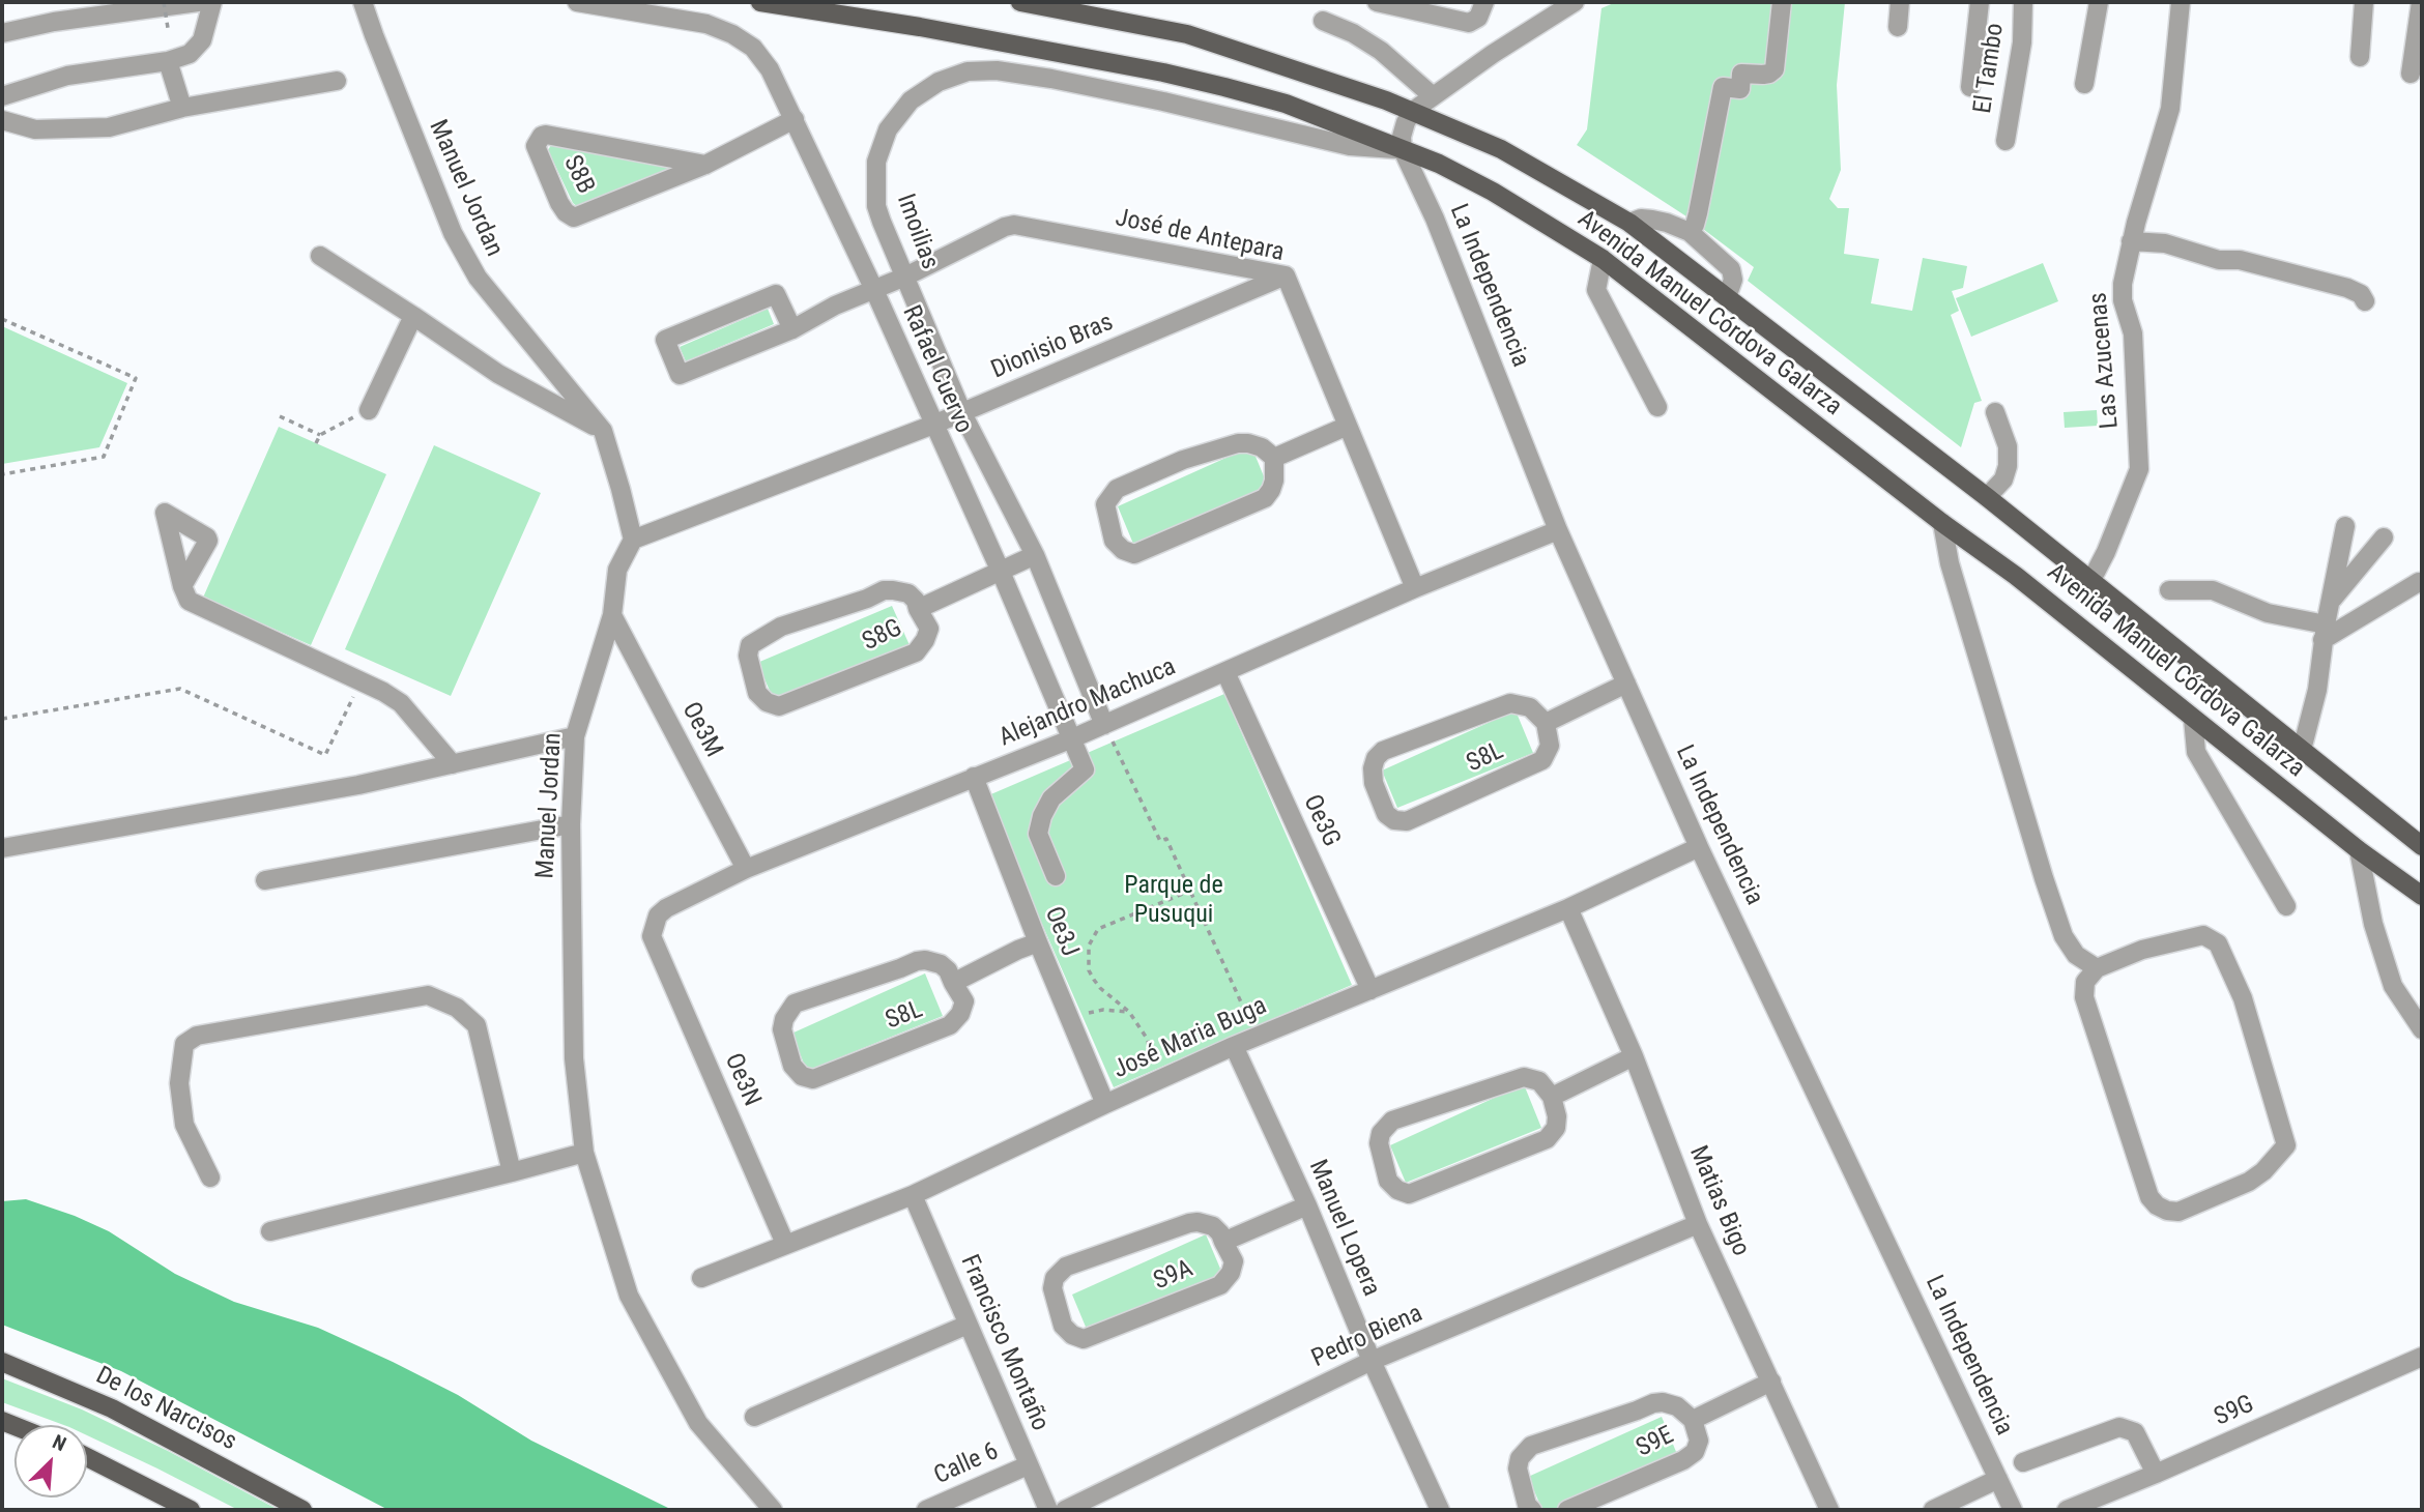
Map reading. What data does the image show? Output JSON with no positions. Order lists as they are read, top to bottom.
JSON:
{
  "streets": {
    "main road": ["Avenida Manuel Córdova Galarza", "De los Narcisos"],
    "street": [
      "El Tambo",
      "S8B",
      "Manuel Jordan",
      "Imoilias",
      "José de Antepara",
      "La Independencia",
      "Dionisio Bras",
      "Las Azucenas",
      "Rafael Cuervo",
      "S8G",
      "Alejandro Machuca",
      "Oe3M",
      "S8L",
      "Oe3G",
      "Oe3J",
      "José Maria Buga",
      "Oe3N",
      "Matias Bigo",
      "Manuel Lopera",
      "S9A",
      "Pedro Biena",
      "Francisco Montaño",
      "S9G",
      "S9E",
      "Calle 6"
    ]
  },
  "crossings": [
    ["S8B", "Rafael Cuervo"],
    ["Manuel Jordan", "Dionisio Bras"],
    ["Manuel Jordan", "Oe3M"],
    ["Imoilias", "José de Antepara"],
    ["Imoilias", "La Independencia"],
    ["Imoilias", "Avenida Manuel Córdova Galarza"],
    ["Imoilias", "Dionisio Bras"],
    ["Imoilias", "S8G"],
    ["Imoilias", "Alejandro Machuca"],
    ["José de Antepara", "Dionisio Bras"],
    ["José de Antepara", "Rafael Cuervo"],
    ["José de Antepara", "Alejandro Machuca"],
    ["La Independencia", "Avenida Manuel Córdova Galarza"],
    ["La Independencia", "Alejandro Machuca"],
    ["La Independencia", "José Maria Buga"],
    ["Avenida Manuel Córdova Galarza", "Las Azucenas"],
    ["Dionisio Bras", "Rafael Cuervo"],
    ["Rafael Cuervo", "S8G"],
    ["Rafael Cuervo", "Alejandro Machuca"],
    ["Alejandro Machuca", "Oe3M"],
    ["Alejandro Machuca", "Oe3G"],
    ["Alejandro Machuca", "Oe3J"],
    ["Alejandro Machuca", "Oe3N"],
    ["Oe3G", "José Maria Buga"],
    ["Oe3J", "José Maria Buga"],
    ["José Maria Buga", "Oe3N"],
    ["José Maria Buga", "Matias Bigo"],
    ["José Maria Buga", "Manuel Lopera"],
    ["José Maria Buga", "Francisco Montaño"],
    ["Matias Bigo", "Pedro Biena"],
    ["Matias Bigo", "S9E"],
    ["Manuel Lopera", "Pedro Biena"],
    ["Francisco Montaño", "Calle 6"]
  ],
  "parks": ["Parque de Pusuqui"],
  "north": "top right"
}
